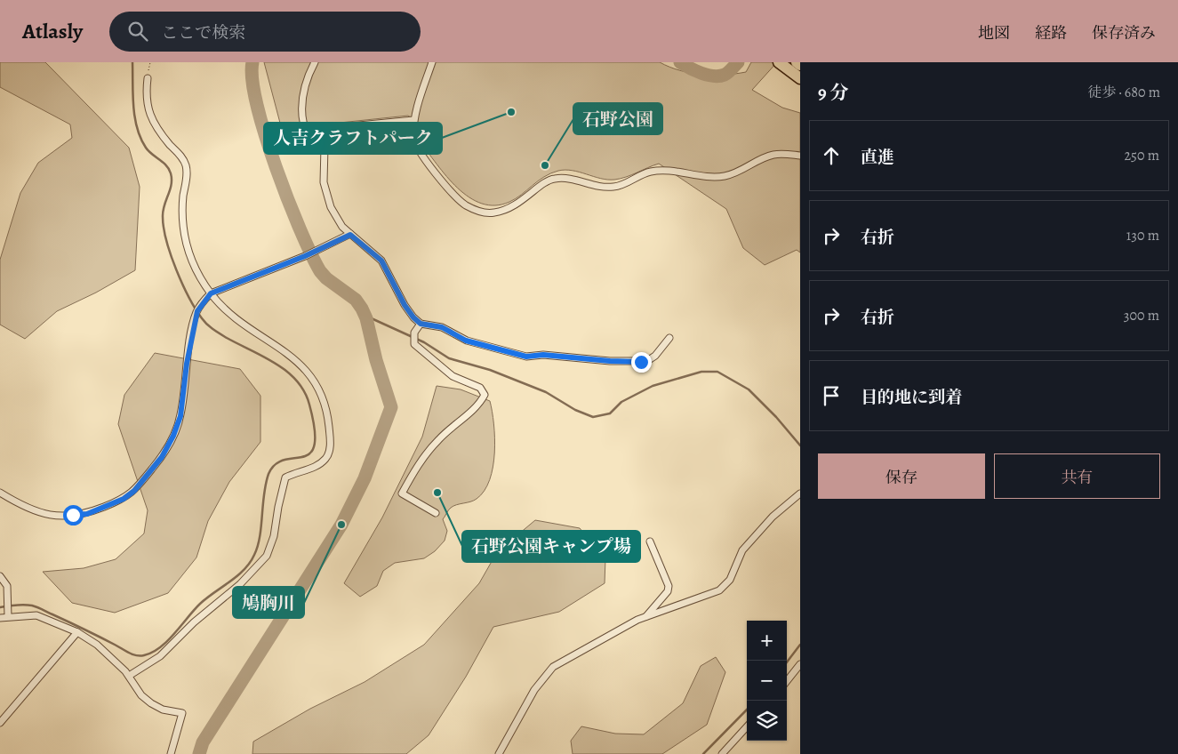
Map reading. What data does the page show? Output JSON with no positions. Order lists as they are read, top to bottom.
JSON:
{
  "places": [
    "人吉クラフトパーク",
    "石野公園",
    "石野公園キャンプ場",
    "鳩胸川"
  ],
  "page": {
    "header": "Atlasly",
    "search": "ここで検索",
    "nav": ["地図", "経路", "保存済み"],
    "heading": ["9 分", "徒歩 · 680 m"],
    "list": [
      ["直進", "250 m"],
      ["右折", "130 m"],
      ["右折", "300 m"],
      "目的地に到着"
    ],
    "buttons": ["保存", "共有"],
    "map_buttons": ["+", "−"]
  }
}
